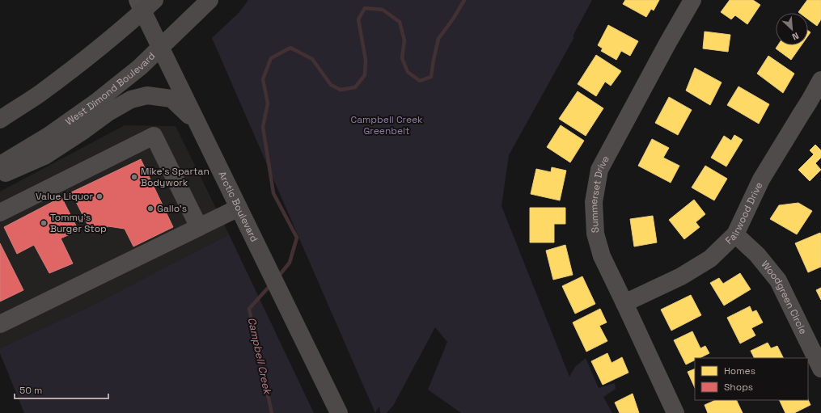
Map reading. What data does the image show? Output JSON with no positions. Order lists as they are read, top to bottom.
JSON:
{
  "streets": {
    "main road": ["West Dimond Boulevard", "Arctic Boulevard"],
    "street": ["Summerset Drive", "Fairwood Drive", "Woodgreen Circle"]
  },
  "crossings": [
    ["West Dimond Boulevard", "Arctic Boulevard"],
    ["Summerset Drive", "Fairwood Drive"],
    ["Fairwood Drive", "Woodgreen Circle"]
  ],
  "water": ["Campbell Creek"],
  "parks": ["Campbell Creek Greenbelt"],
  "places": [
    "Mike's Spartan Bodywork",
    "Value Liquor",
    "Gallo's",
    "Tommy's Burger Stop"
  ],
  "legend": ["Homes", "Shops"],
  "scale_bar": "50 m",
  "north": "bottom right"
}
